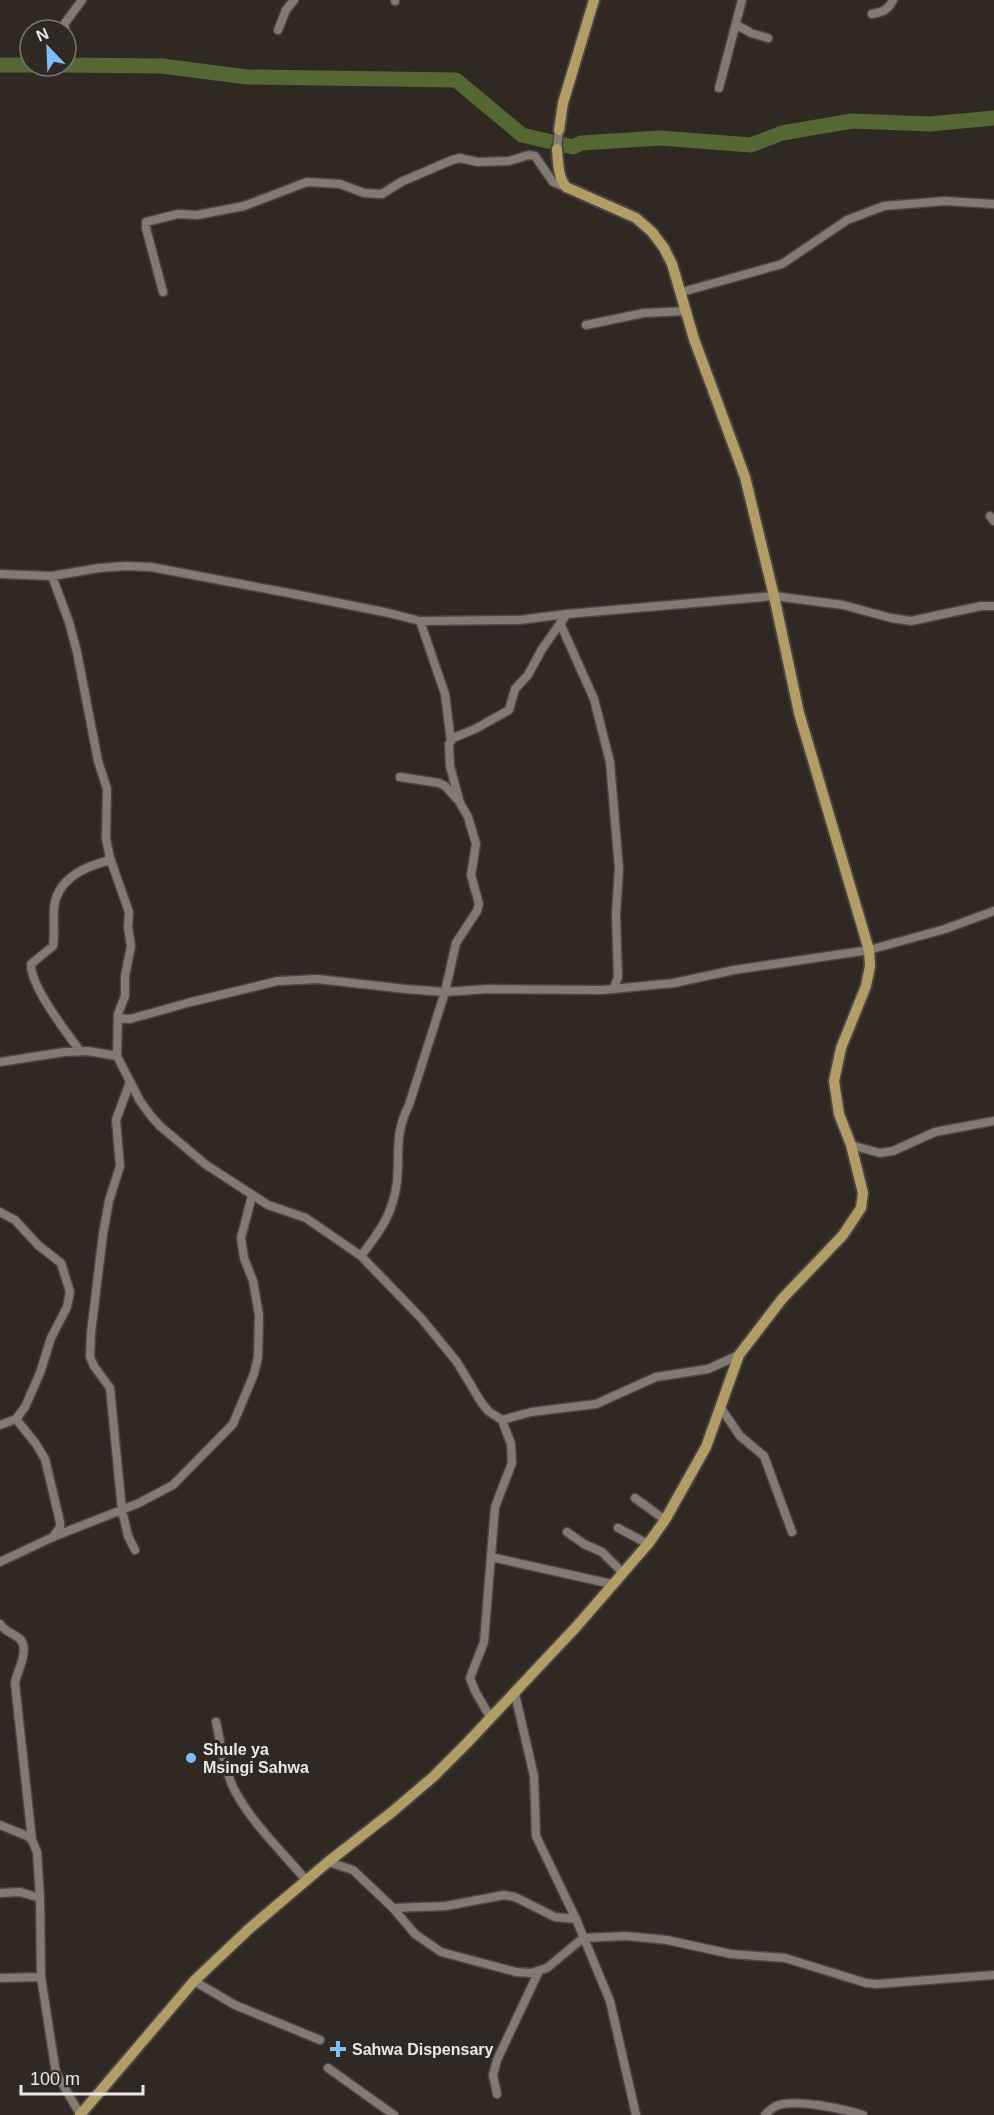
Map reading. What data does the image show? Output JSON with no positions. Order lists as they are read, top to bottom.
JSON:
{
  "places": {
    "other": ["Shule ya Msingi Sahwa"],
    "health": ["Sahwa Dispensary"]
  },
  "scale_bar": "100 m",
  "north": "top left"
}
